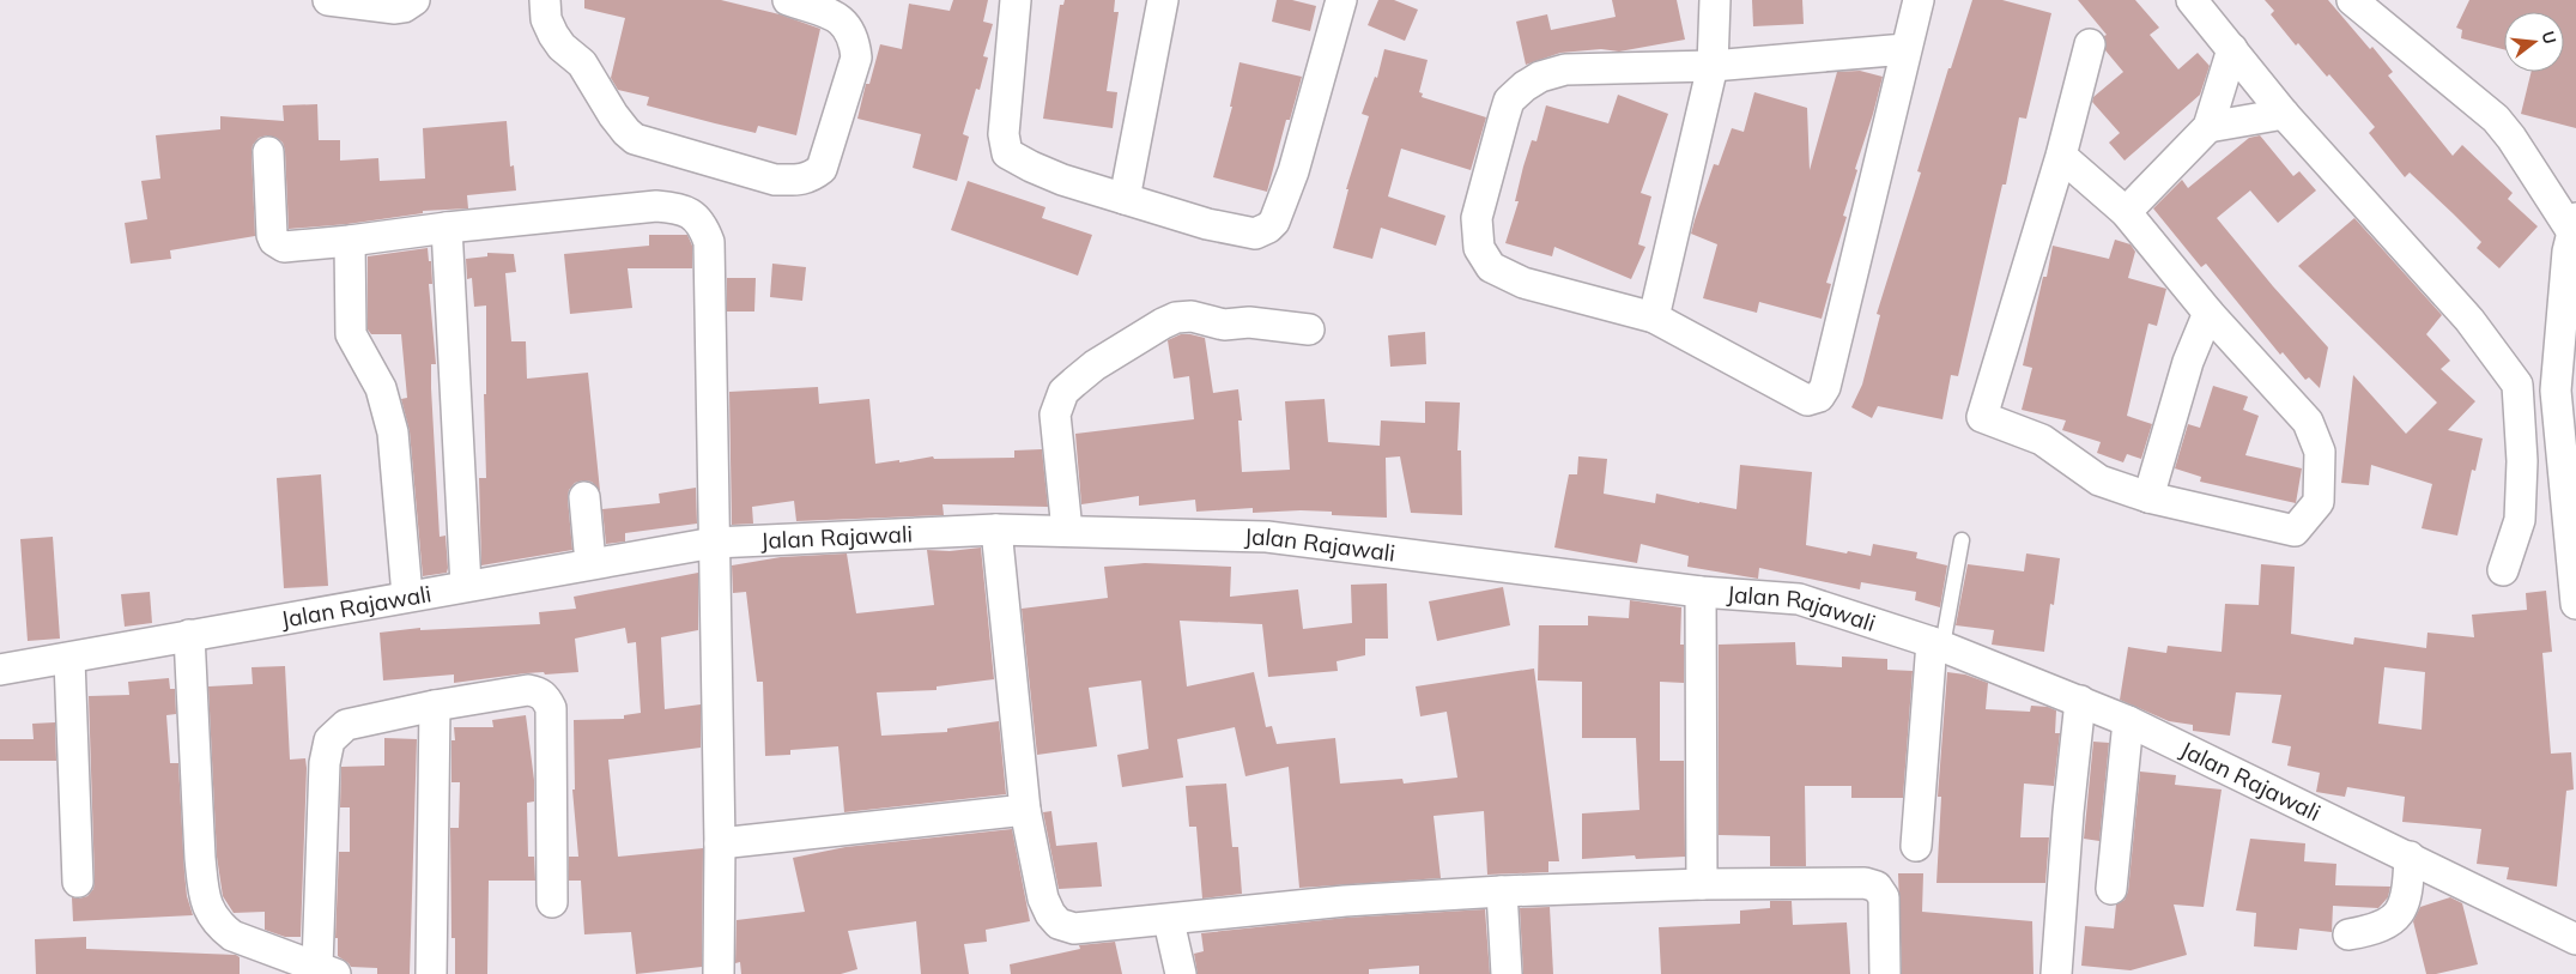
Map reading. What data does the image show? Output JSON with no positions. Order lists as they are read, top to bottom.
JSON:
{
  "streets": {
    "street": ["Jalan Rajawali"]
  },
  "north": "right"
}
